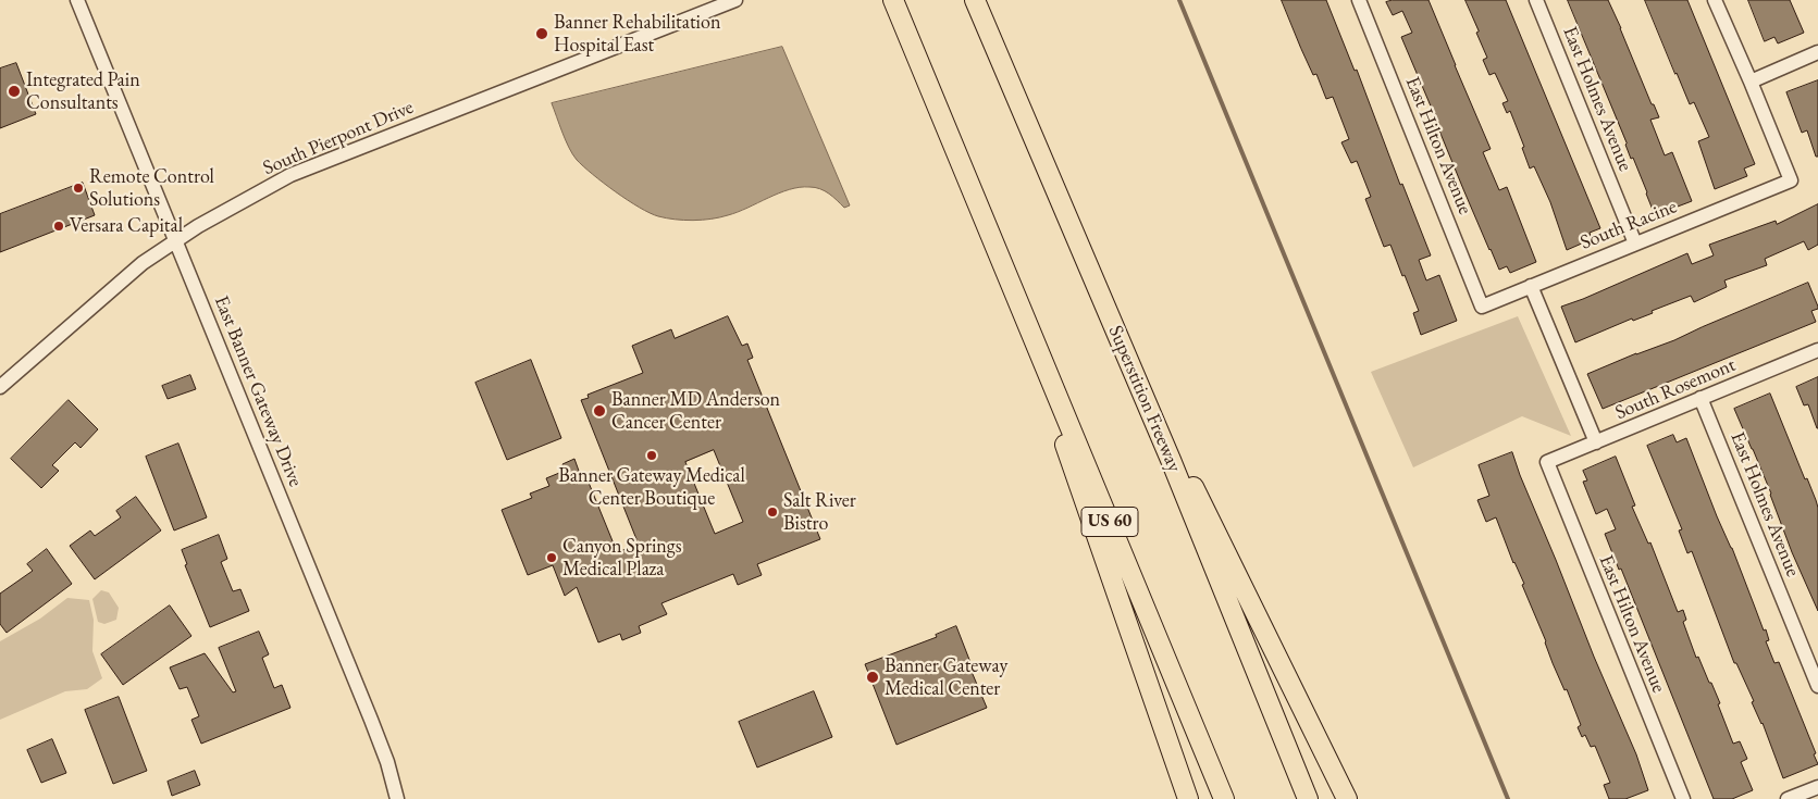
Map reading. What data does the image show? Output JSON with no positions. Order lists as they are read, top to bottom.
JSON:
{
  "streets": {
    "highway": ["Superstition Freeway", "US 60"],
    "street": [
      "East Holmes Avenue",
      "South Pierpont Drive",
      "East Hilton Avenue",
      "South Racine",
      "South Rosemont",
      "East Banner Gateway Drive"
    ]
  },
  "crossings": [
    ["East Holmes Avenue", "South Racine"],
    ["East Holmes Avenue", "South Rosemont"],
    ["South Pierpont Drive", "East Banner Gateway Drive"],
    ["East Hilton Avenue", "South Racine"],
    ["East Hilton Avenue", "South Rosemont"]
  ],
  "places": [
    "Banner Rehabilitation Hospital East",
    "Integrated Pain Consultants",
    "Remote Control Solutions",
    "Versara Capital",
    "Banner MD Anderson Cancer Center",
    "Banner Gateway Medical Center Boutique",
    "Salt River Bistro",
    "Canyon Springs Medical Plaza",
    "Banner Gateway Medical Center"
  ]
}
